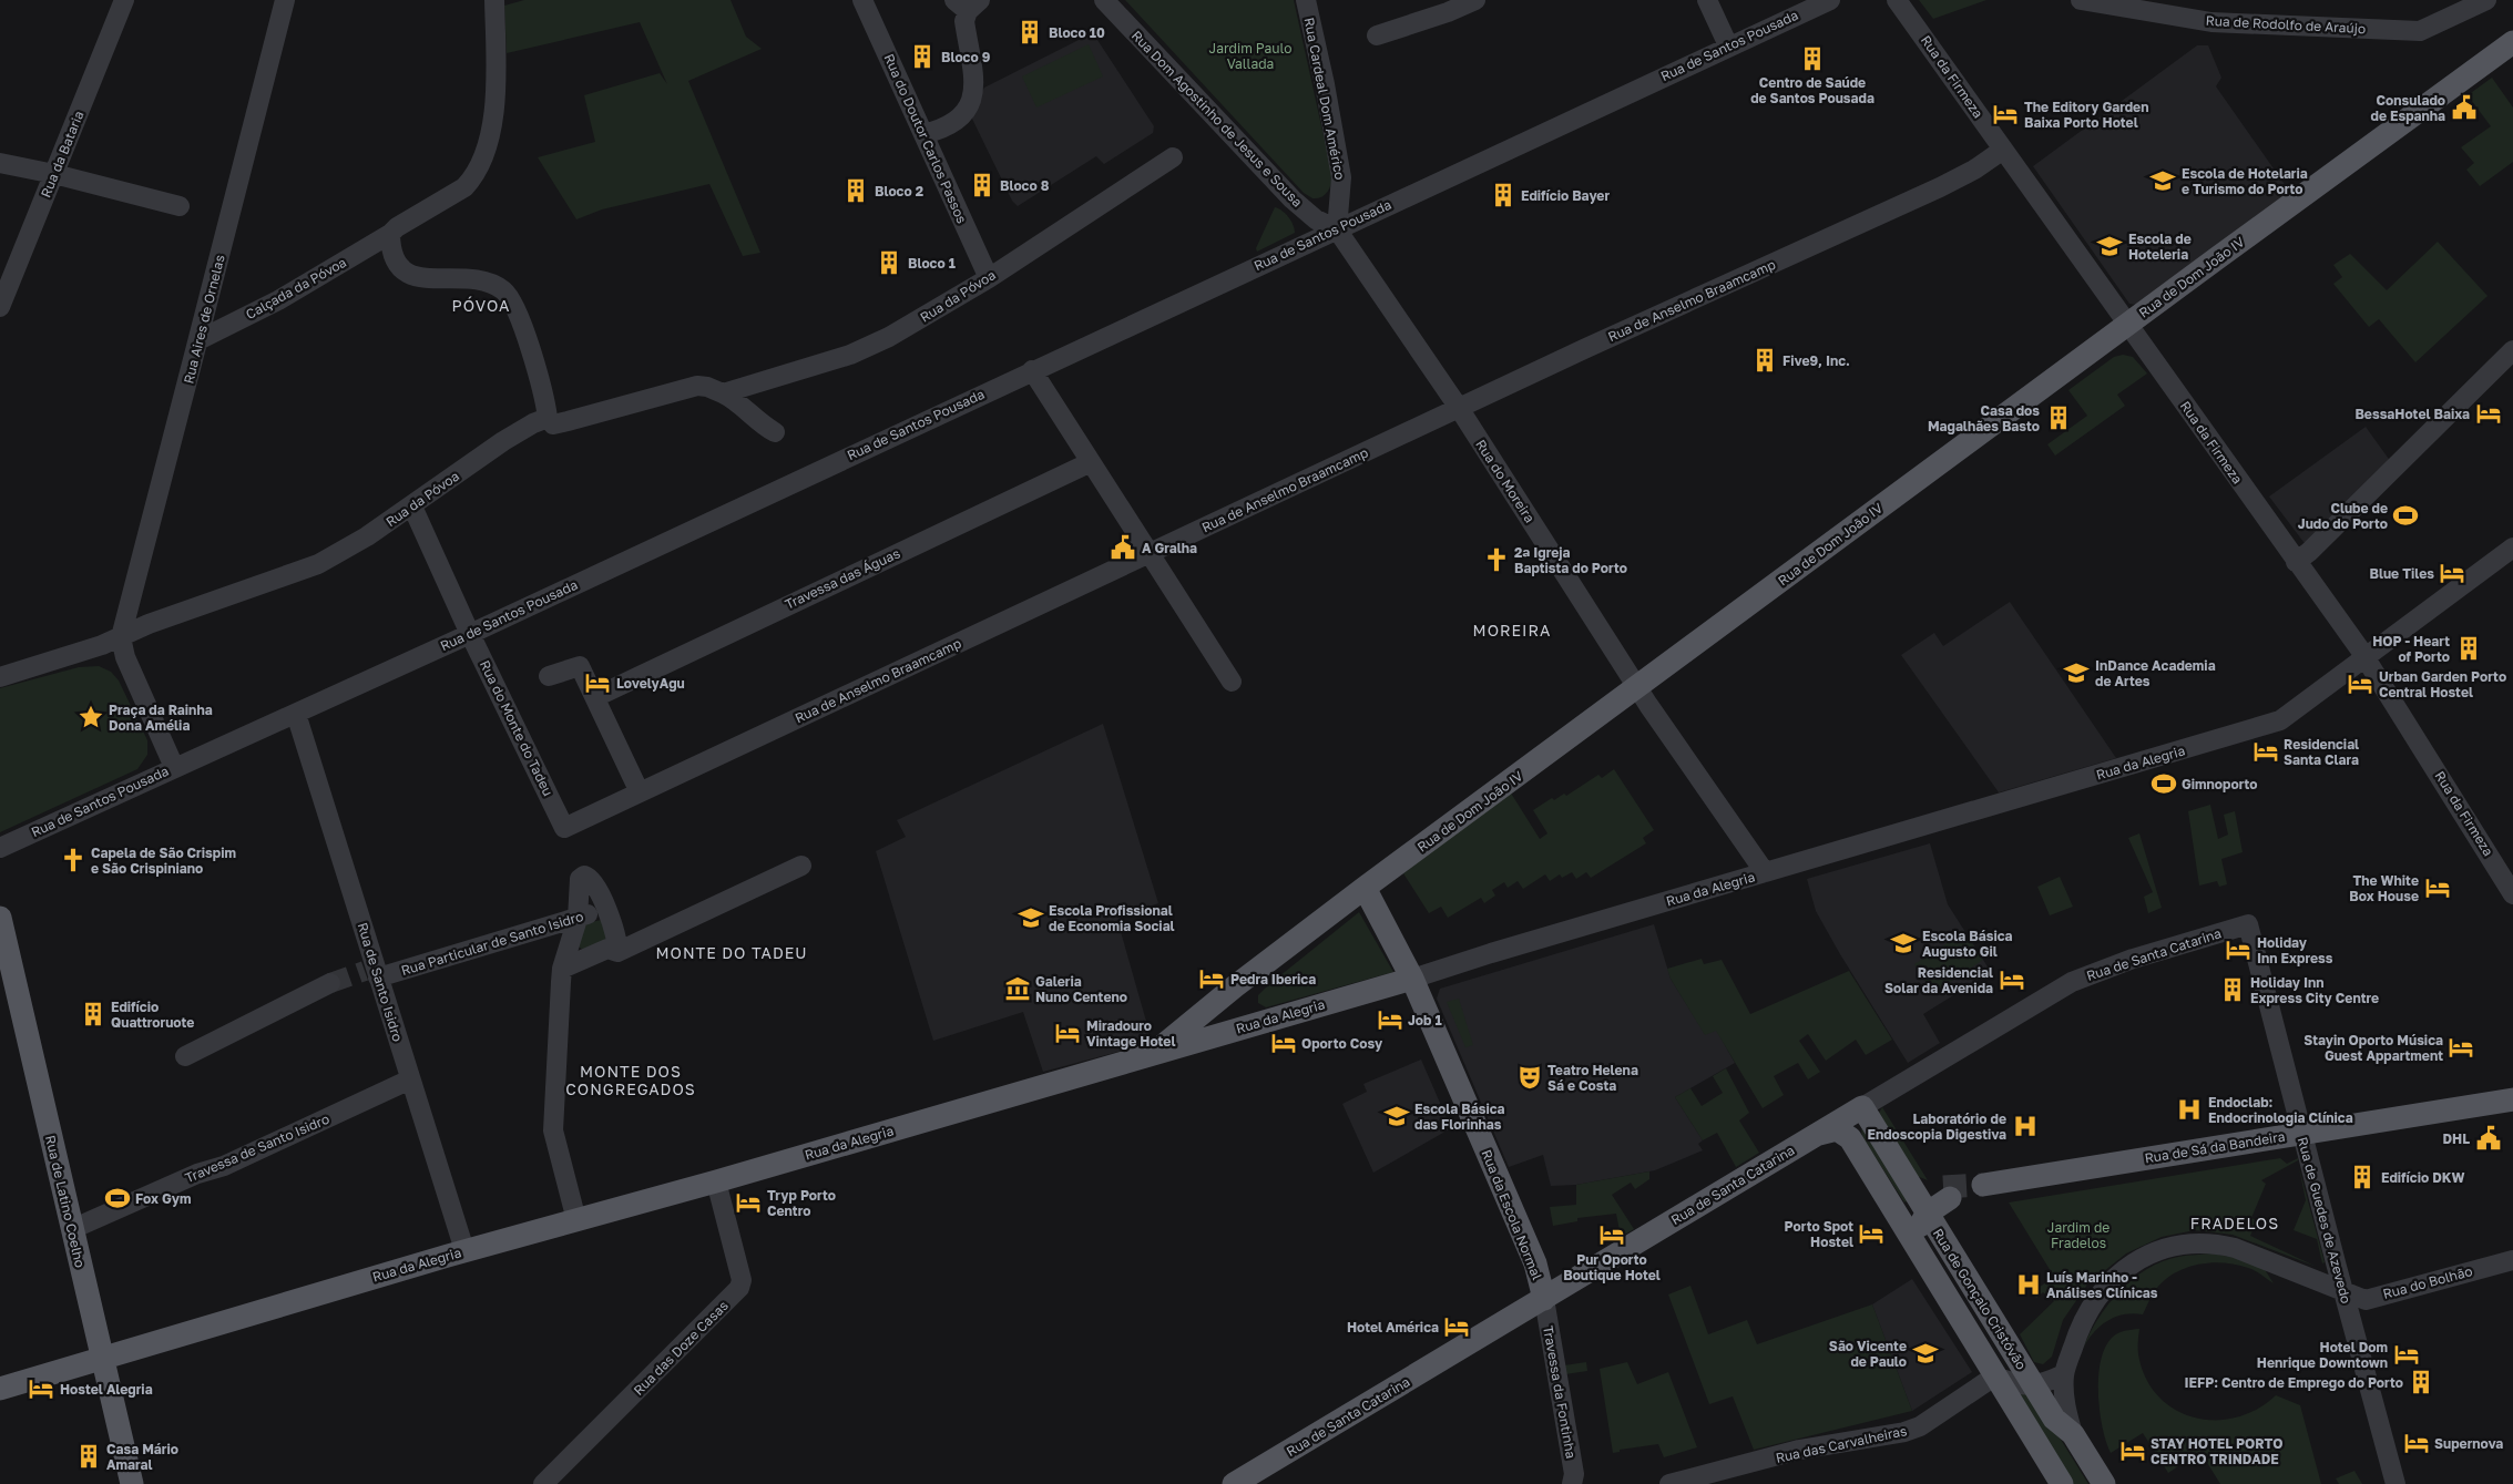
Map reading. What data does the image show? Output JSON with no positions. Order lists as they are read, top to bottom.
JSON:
{
  "streets": {
    "main road": [
      "Rua de Dom João IV",
      "Rua da Alegria",
      "Rua de Santa Catarina",
      "Rua de Sá da Bandeira",
      "Rua de Latino Coelho",
      "Rua da Escola Normal",
      "Rua de Gonçalo Cristóvão"
    ],
    "street": [
      "Rua de Rodolfo de Araújo",
      "Rua de Santos Pousada",
      "Rua da Firmeza",
      "Rua Cardeal Dom Américo",
      "Rua Dom Agostinho de Jesus e Sousa",
      "Rua do Doutor Carlos Passos",
      "Rua da Bataria",
      "Calçada da Póvoa",
      "Rua da Póvoa",
      "Rua de Anselmo Braamcamp",
      "Rua Aires de Ornelas",
      "Rua do Moreira",
      "Travessa das Águas",
      "Rua do Monte do Tadeu",
      "Rua Particular de Santo Isidro",
      "Rua de Santo Isidro",
      "Travessa de Santo Isidro",
      "Rua de Guedes de Azevedo",
      "Rua do Bolhão",
      "Rua das Doze Casas",
      "Travessa da Fontinha",
      "Rua das Carvalheiras"
    ]
  },
  "crossings": [
    ["Rua de Santos Pousada", "Rua Cardeal Dom Américo"],
    ["Rua de Santos Pousada", "Rua Dom Agostinho de Jesus e Sousa"],
    ["Rua de Santos Pousada", "Rua do Moreira"],
    ["Rua de Santos Pousada", "Rua do Monte do Tadeu"],
    ["Rua de Santos Pousada", "Rua de Santo Isidro"],
    ["Rua da Firmeza", "Rua de Dom João IV"],
    ["Rua da Firmeza", "Rua de Anselmo Braamcamp"],
    ["Rua da Firmeza", "Rua da Alegria"],
    ["Rua Cardeal Dom Américo", "Rua Dom Agostinho de Jesus e Sousa"],
    ["Rua Cardeal Dom Américo", "Rua do Moreira"],
    ["Rua Dom Agostinho de Jesus e Sousa", "Rua do Moreira"],
    ["Rua do Doutor Carlos Passos", "Rua da Póvoa"],
    ["Rua de Dom João IV", "Rua do Moreira"],
    ["Rua de Dom João IV", "Rua da Alegria"],
    ["Rua de Dom João IV", "Rua da Escola Normal"],
    ["Calçada da Póvoa", "Rua Aires de Ornelas"],
    ["Rua da Póvoa", "Rua Aires de Ornelas"],
    ["Rua da Póvoa", "Rua do Monte do Tadeu"],
    ["Rua de Anselmo Braamcamp", "Rua do Moreira"],
    ["Rua de Anselmo Braamcamp", "Rua do Monte do Tadeu"],
    ["Rua do Moreira", "Rua da Alegria"],
    ["Rua da Alegria", "Rua de Santo Isidro"],
    ["Rua da Alegria", "Rua de Latino Coelho"],
    ["Rua da Alegria", "Rua da Escola Normal"],
    ["Rua da Alegria", "Rua das Doze Casas"],
    ["Rua Particular de Santo Isidro", "Rua de Santo Isidro"],
    ["Rua de Santa Catarina", "Rua da Escola Normal"],
    ["Rua de Santa Catarina", "Rua de Guedes de Azevedo"],
    ["Rua de Santa Catarina", "Rua de Gonçalo Cristóvão"],
    ["Rua de Santa Catarina", "Travessa da Fontinha"],
    ["Rua de Santo Isidro", "Travessa de Santo Isidro"],
    ["Rua de Sá da Bandeira", "Rua de Guedes de Azevedo"],
    ["Travessa de Santo Isidro", "Rua de Latino Coelho"],
    ["Rua da Escola Normal", "Travessa da Fontinha"],
    ["Rua de Guedes de Azevedo", "Rua do Bolhão"],
    ["Rua de Gonçalo Cristóvão", "Rua das Carvalheiras"]
  ],
  "districts": [
    "PÓVOA",
    "MOREIRA",
    "MONTE DO TADEU",
    "MONTE DOS CONGREGADOS",
    "FRADELOS"
  ],
  "parks": ["Jardim Paulo Vallada", "Jardim de Fradelos"],
  "places": {
    "building": [
      "Bloco 10",
      "Bloco 9",
      "Centro de Saúde de Santos Pousada",
      "Bloco 8",
      "Bloco 2",
      "Edifício Bayer",
      "Bloco 1",
      "Five9, Inc.",
      "Casa dos Magalhães Basto",
      "HOP - Heart of Porto",
      "Holiday Inn Express City Centre",
      "Edifício Quattroruote",
      "Edifício DKW",
      "IEFP: Centro de Emprego do Porto",
      "Casa Mário Amaral"
    ],
    "public building": ["Consulado de Espanha", "A Gralha", "DHL"],
    "hotel": [
      "The Editory Garden Baixa Porto Hotel",
      "BessaHotel Baixa",
      "Blue Tiles",
      "LovelyAgu",
      "Urban Garden Porto Central Hostel",
      "Residencial Santa Clara",
      "The White Box House",
      "Holiday Inn Express",
      "Pedra Iberica",
      "Residencial Solar da Avenida",
      "Job 1",
      "Miradouro Vintage Hotel",
      "Oporto Cosy",
      "Stayin Oporto Música Guest Appartment",
      "Tryp Porto Centro",
      "Porto Spot Hostel",
      "Pur Oporto Boutique Hotel",
      "Hotel América",
      "Hotel Dom Henrique Downtown",
      "Hostel Alegria",
      "Supernova",
      "STAY HOTEL PORTO CENTRO TRINDADE"
    ],
    "school or university": [
      "Escola de Hotelaria e Turismo do Porto",
      "Escola de Hoteleria",
      "InDance Academia de Artes",
      "Escola Profissional de Economia Social",
      "Escola Básica Augusto Gil",
      "Escola Básica das Florinhas",
      "São Vicente de Paulo"
    ],
    "sports": ["Clube de Judo do Porto", "Gimnoporto", "Fox Gym"],
    "church": ["2ª Igreja Baptista do Porto", "Capela de São Crispim e São Crispiniano"],
    "place": ["Praça da Rainha Dona Amélia"],
    "museum": ["Galeria Nuno Centeno"],
    "theatre": ["Teatro Helena Sá e Costa"],
    "hospital": ["Endoclab: Endocrinologia Clínica", "Laboratório de Endoscopia Digestiva", "Luís Marinho - Análises Clínicas"]
  }
}
